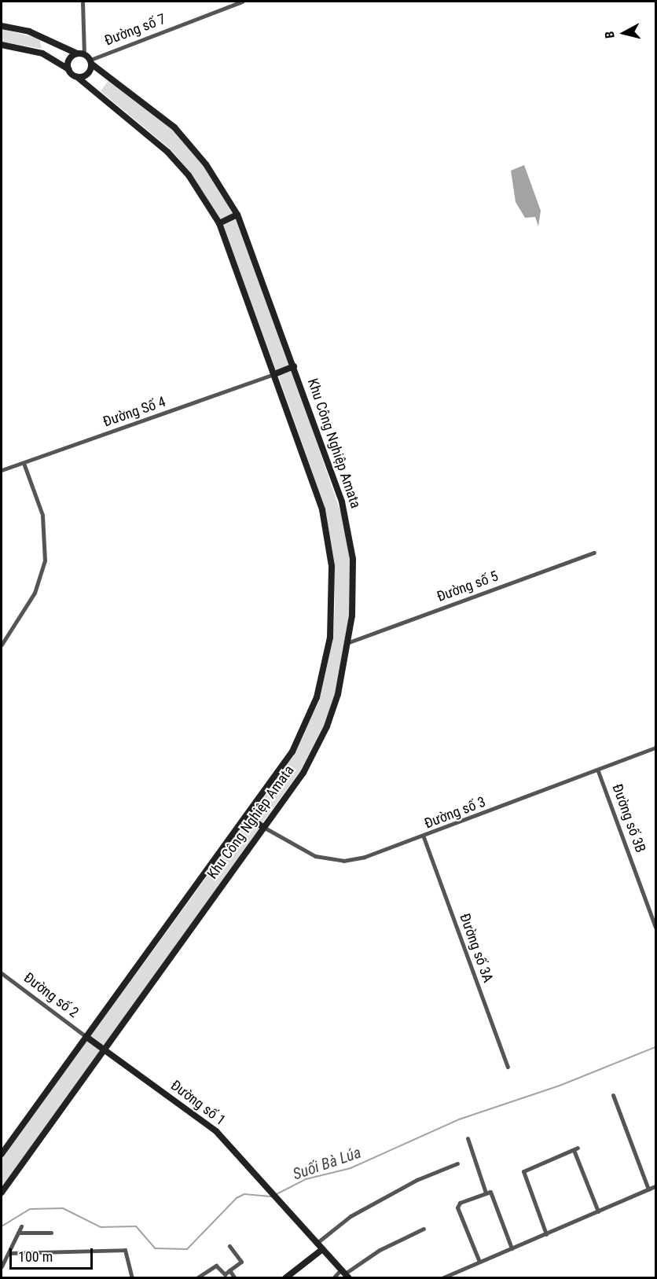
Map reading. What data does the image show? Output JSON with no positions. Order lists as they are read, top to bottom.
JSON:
{
  "streets": {
    "street": [
      "Đường số 7",
      "Đường Số 4",
      "Khu Công Nghiệp Amata",
      "Đường số 5",
      "Đường số 3",
      "Đường số 3B",
      "Đường số 3A",
      "Đường số 2",
      "Đường số 1"
    ]
  },
  "crossings": [
    ["Đường số 7", "Khu Công Nghiệp Amata"],
    ["Đường Số 4", "Khu Công Nghiệp Amata"],
    ["Khu Công Nghiệp Amata", "Đường số 5"],
    ["Khu Công Nghiệp Amata", "Đường số 3"],
    ["Khu Công Nghiệp Amata", "Đường số 2"],
    ["Khu Công Nghiệp Amata", "Đường số 1"],
    ["Đường số 3", "Đường số 3B"],
    ["Đường số 3", "Đường số 3A"],
    ["Đường số 2", "Đường số 1"]
  ],
  "water": ["Suối Bà Lúa"],
  "scale_bar": "100 m",
  "north": "left"
}
